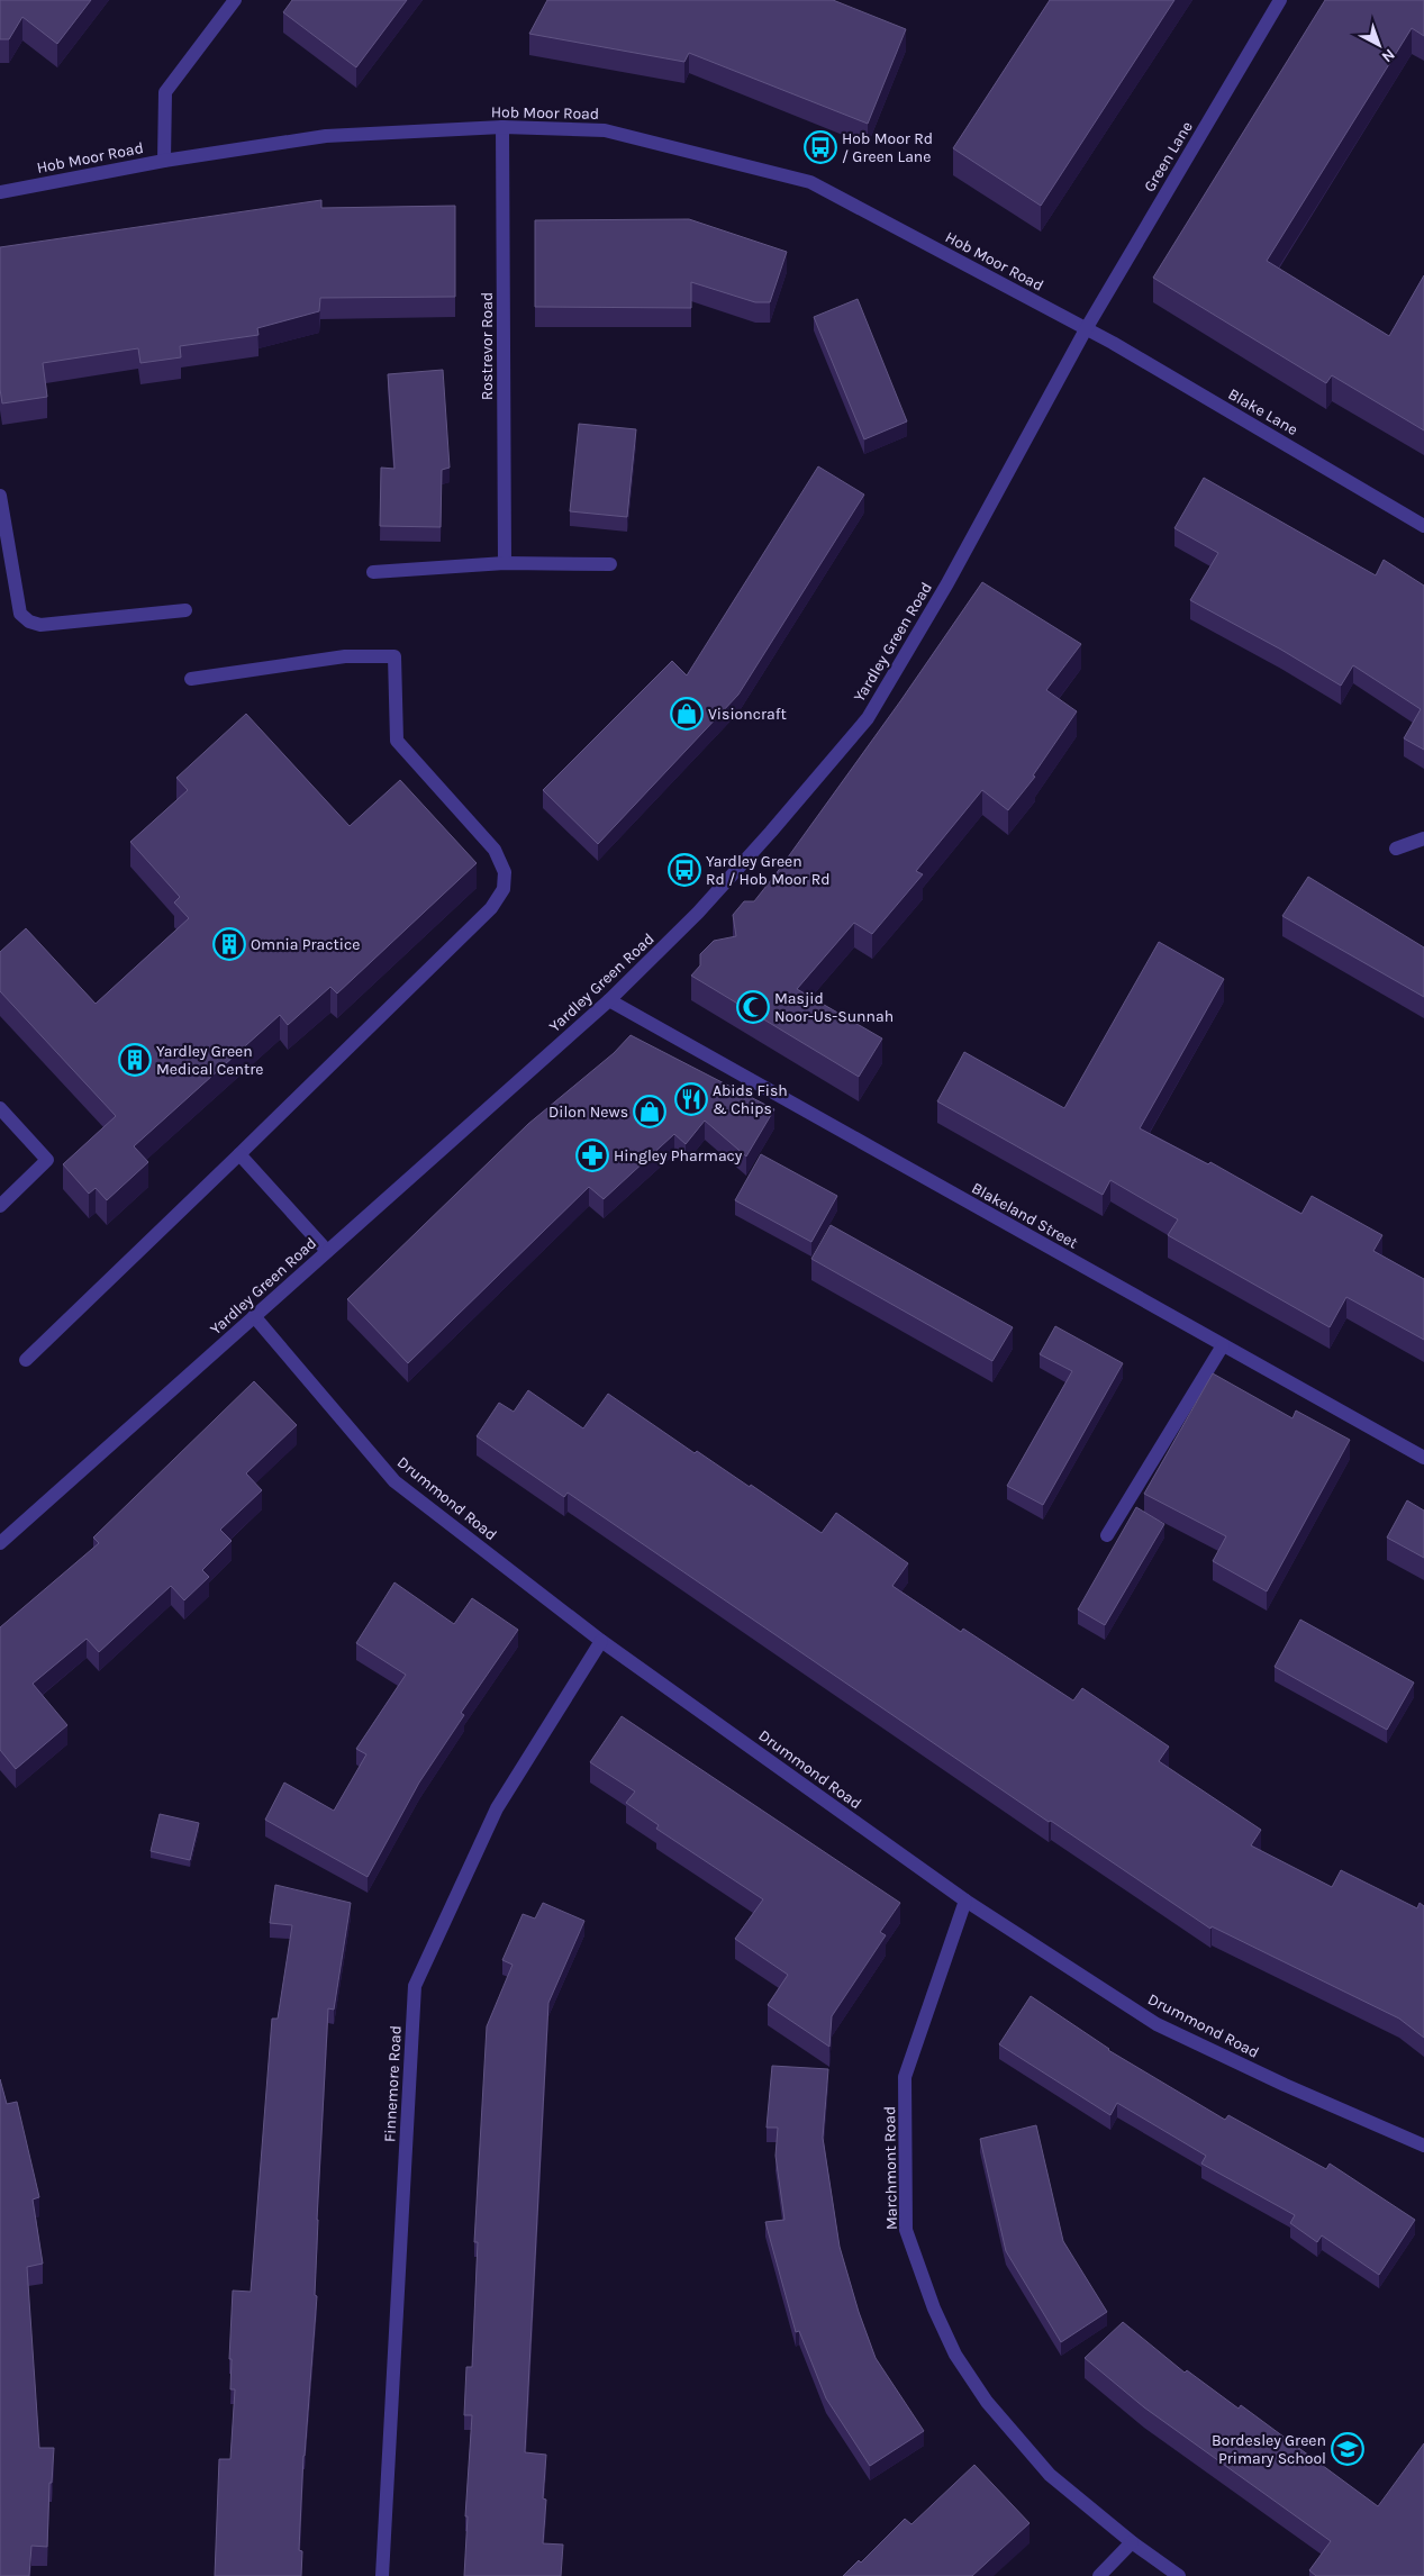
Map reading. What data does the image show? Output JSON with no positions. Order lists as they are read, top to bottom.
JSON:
{
  "streets": {
    "street": [
      "Hob Moor Road",
      "Green Lane",
      "Rostrevor Road",
      "Blake Lane",
      "Yardley Green Road",
      "Blakeland Street",
      "Drummond Road",
      "Finnemore Road",
      "Marchmont Road"
    ]
  },
  "crossings": [
    ["Hob Moor Road", "Green Lane"],
    ["Hob Moor Road", "Rostrevor Road"],
    ["Hob Moor Road", "Blake Lane"],
    ["Hob Moor Road", "Yardley Green Road"],
    ["Green Lane", "Blake Lane"],
    ["Green Lane", "Yardley Green Road"],
    ["Blake Lane", "Yardley Green Road"],
    ["Yardley Green Road", "Blakeland Street"],
    ["Yardley Green Road", "Drummond Road"],
    ["Drummond Road", "Finnemore Road"],
    ["Drummond Road", "Marchmont Road"]
  ],
  "places": {
    "bus stop": ["Hob Moor Rd / Green Lane", "Yardley Green Rd / Hob Moor Rd"],
    "shop": ["Visioncraft", "Dilon News"],
    "building": ["Omnia Practice", "Yardley Green Medical Centre"],
    "mosque": ["Masjid Noor-Us-Sunnah"],
    "restaurant": ["Abids Fish & Chips"],
    "pharmacy": ["Hingley Pharmacy"],
    "school or university": ["Bordesley Green Primary School"]
  },
  "north": "bottom right"
}
